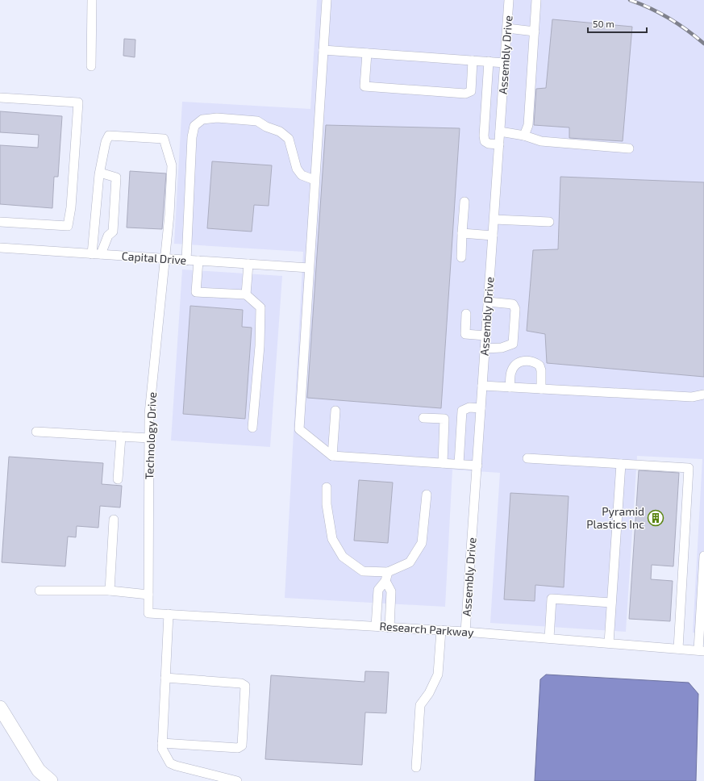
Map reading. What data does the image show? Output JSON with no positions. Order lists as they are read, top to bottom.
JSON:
{
  "streets": {
    "street": [
      "Assembly Drive",
      "Capital Drive",
      "Technology Drive",
      "Research Parkway"
    ]
  },
  "crossings": [
    ["Assembly Drive", "Research Parkway"],
    ["Capital Drive", "Technology Drive"],
    ["Technology Drive", "Research Parkway"]
  ],
  "places": {
    "building": ["Pyramid Plastics Inc"]
  },
  "scale_bar": "50 m"
}
